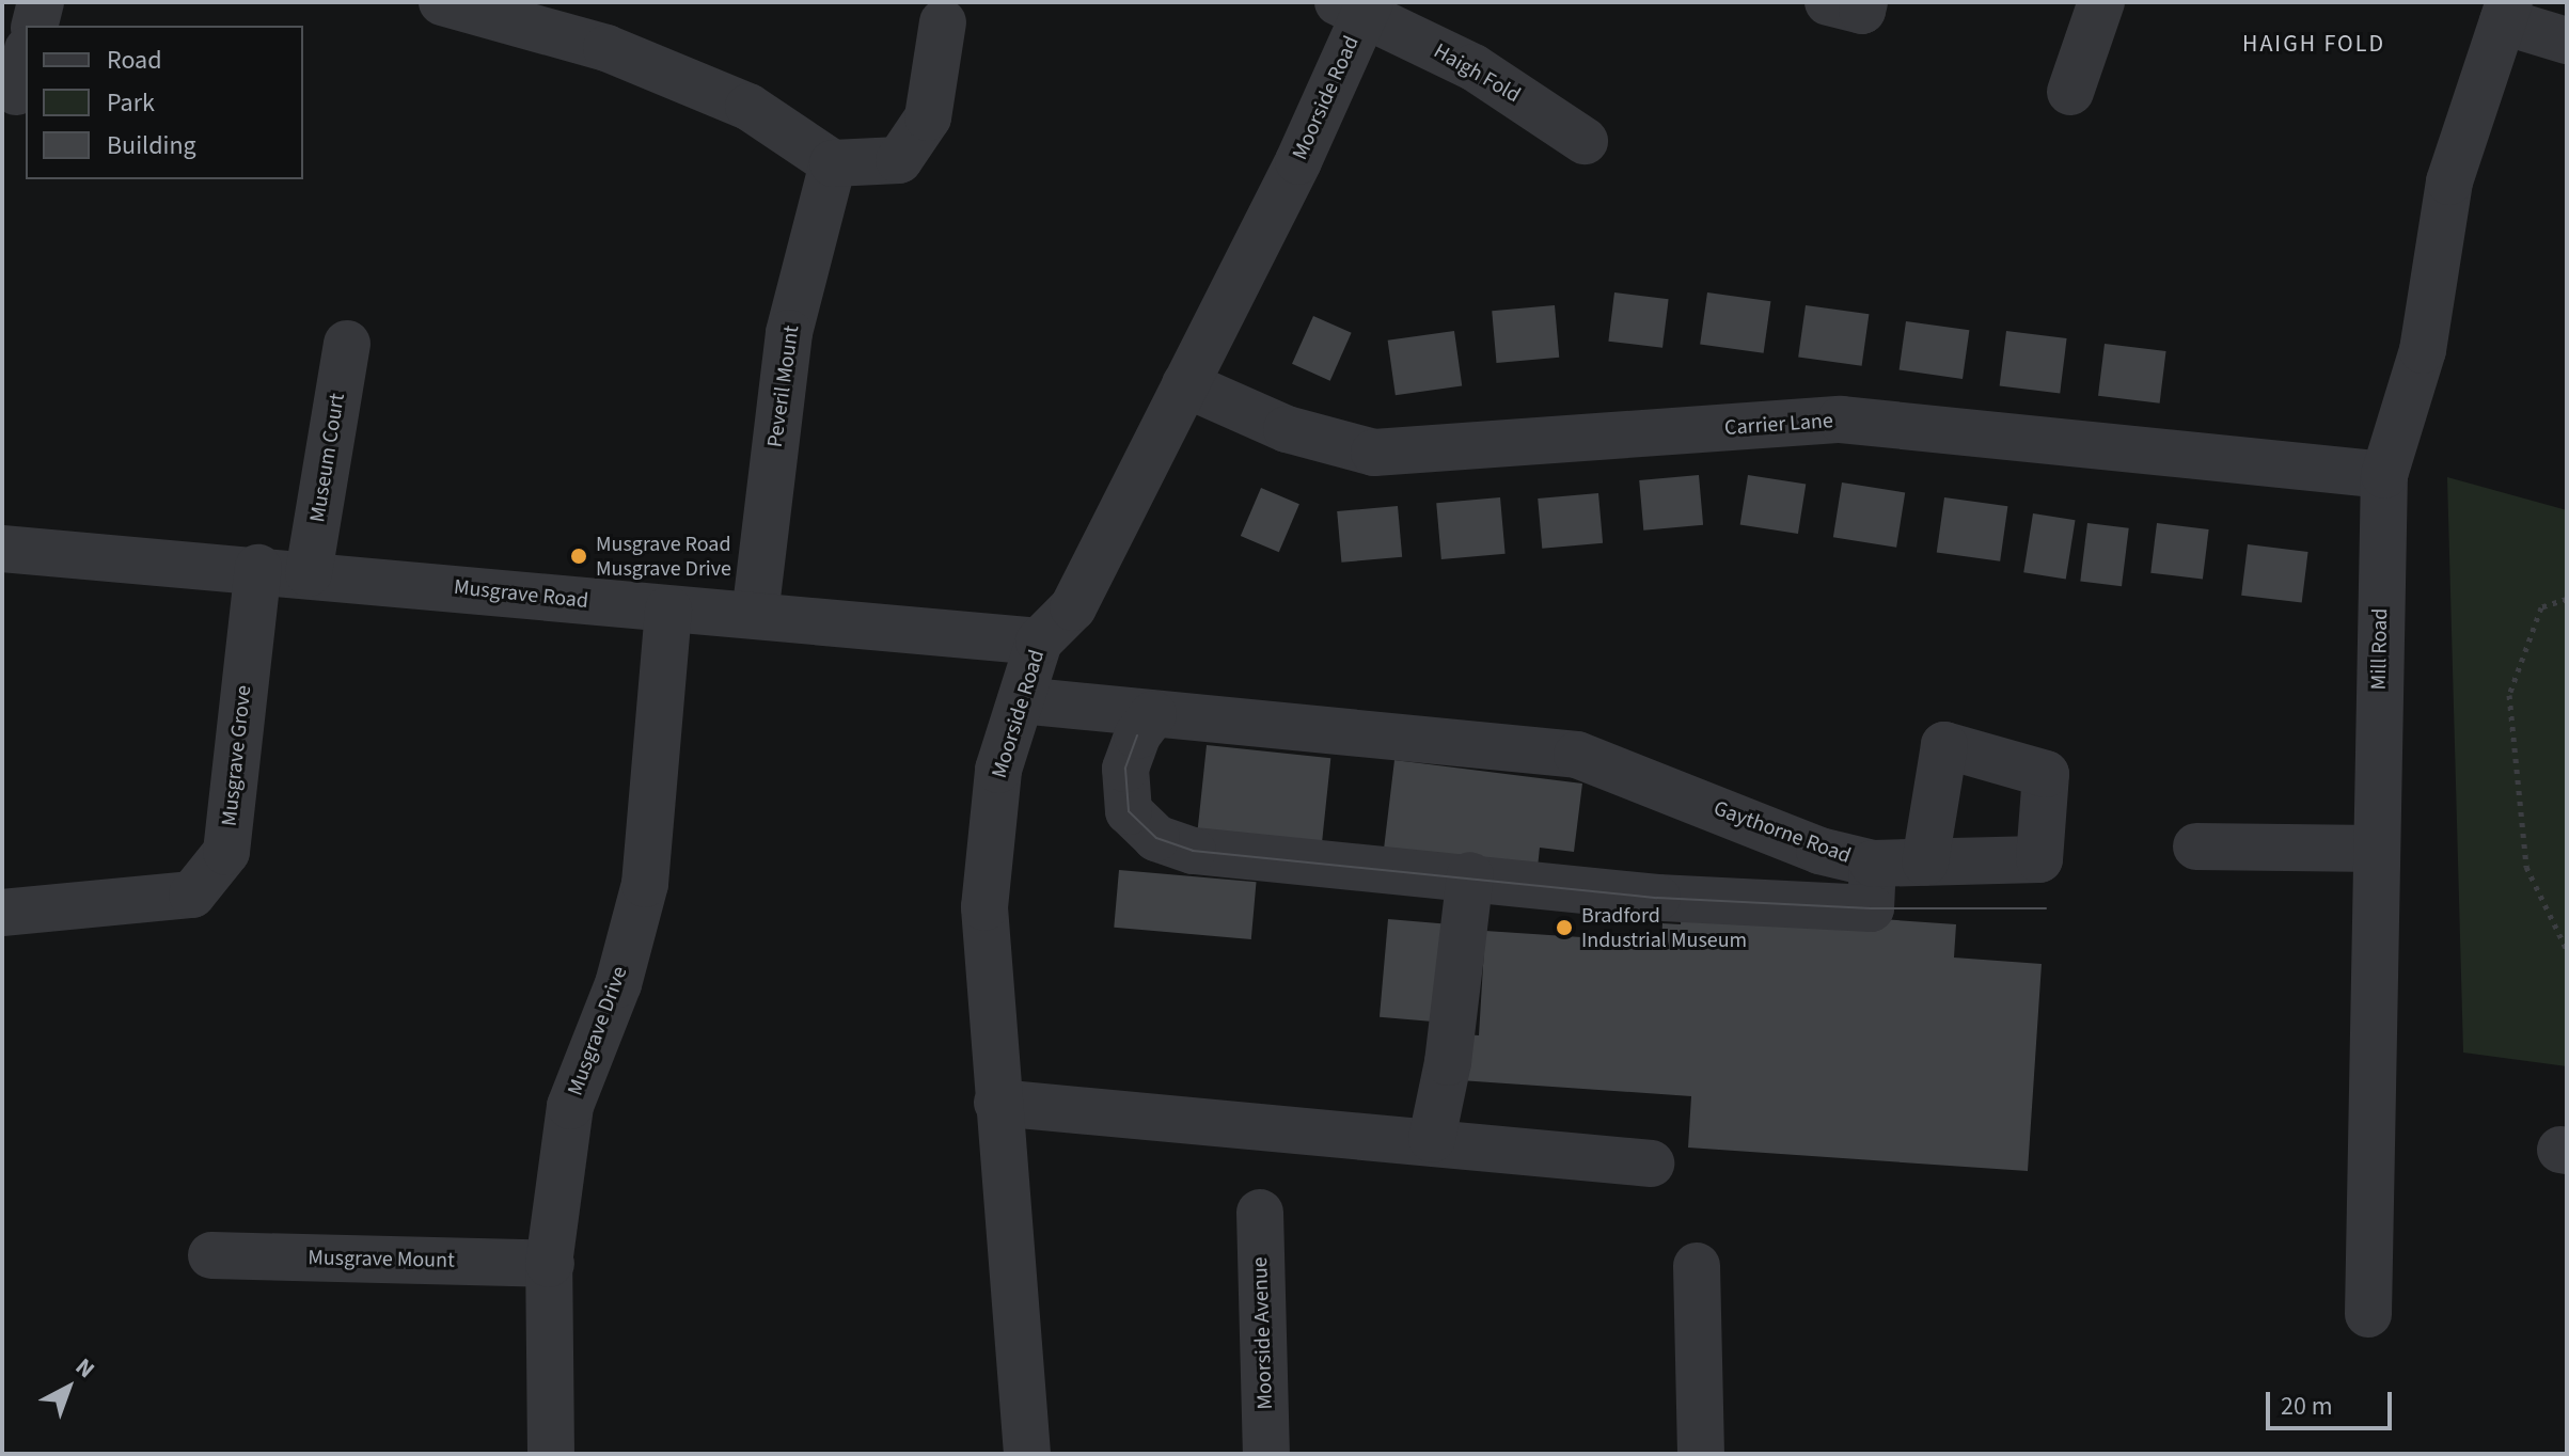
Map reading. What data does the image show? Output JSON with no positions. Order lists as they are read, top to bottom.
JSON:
{
  "streets": {
    "street": [
      "Haigh Fold",
      "Moorside Road",
      "Peveril Mount",
      "Carrier Lane",
      "Museum Court",
      "Musgrave Road",
      "Mill Road",
      "Musgrave Grove",
      "Gaythorne Road",
      "Musgrave Drive",
      "Musgrave Mount",
      "Moorside Avenue"
    ]
  },
  "crossings": [
    ["Haigh Fold", "Moorside Road"],
    ["Moorside Road", "Carrier Lane"],
    ["Moorside Road", "Musgrave Road"],
    ["Moorside Road", "Gaythorne Road"],
    ["Peveril Mount", "Musgrave Road"],
    ["Carrier Lane", "Mill Road"],
    ["Museum Court", "Musgrave Road"],
    ["Musgrave Road", "Musgrave Grove"],
    ["Musgrave Road", "Musgrave Drive"],
    ["Musgrave Drive", "Musgrave Mount"]
  ],
  "districts": ["HAIGH FOLD"],
  "places": ["Musgrave Road Musgrave Drive", "Bradford Industrial Museum"],
  "legend": ["Road", "Park", "Building"],
  "scale_bar": "20 m",
  "north": "top right"
}
